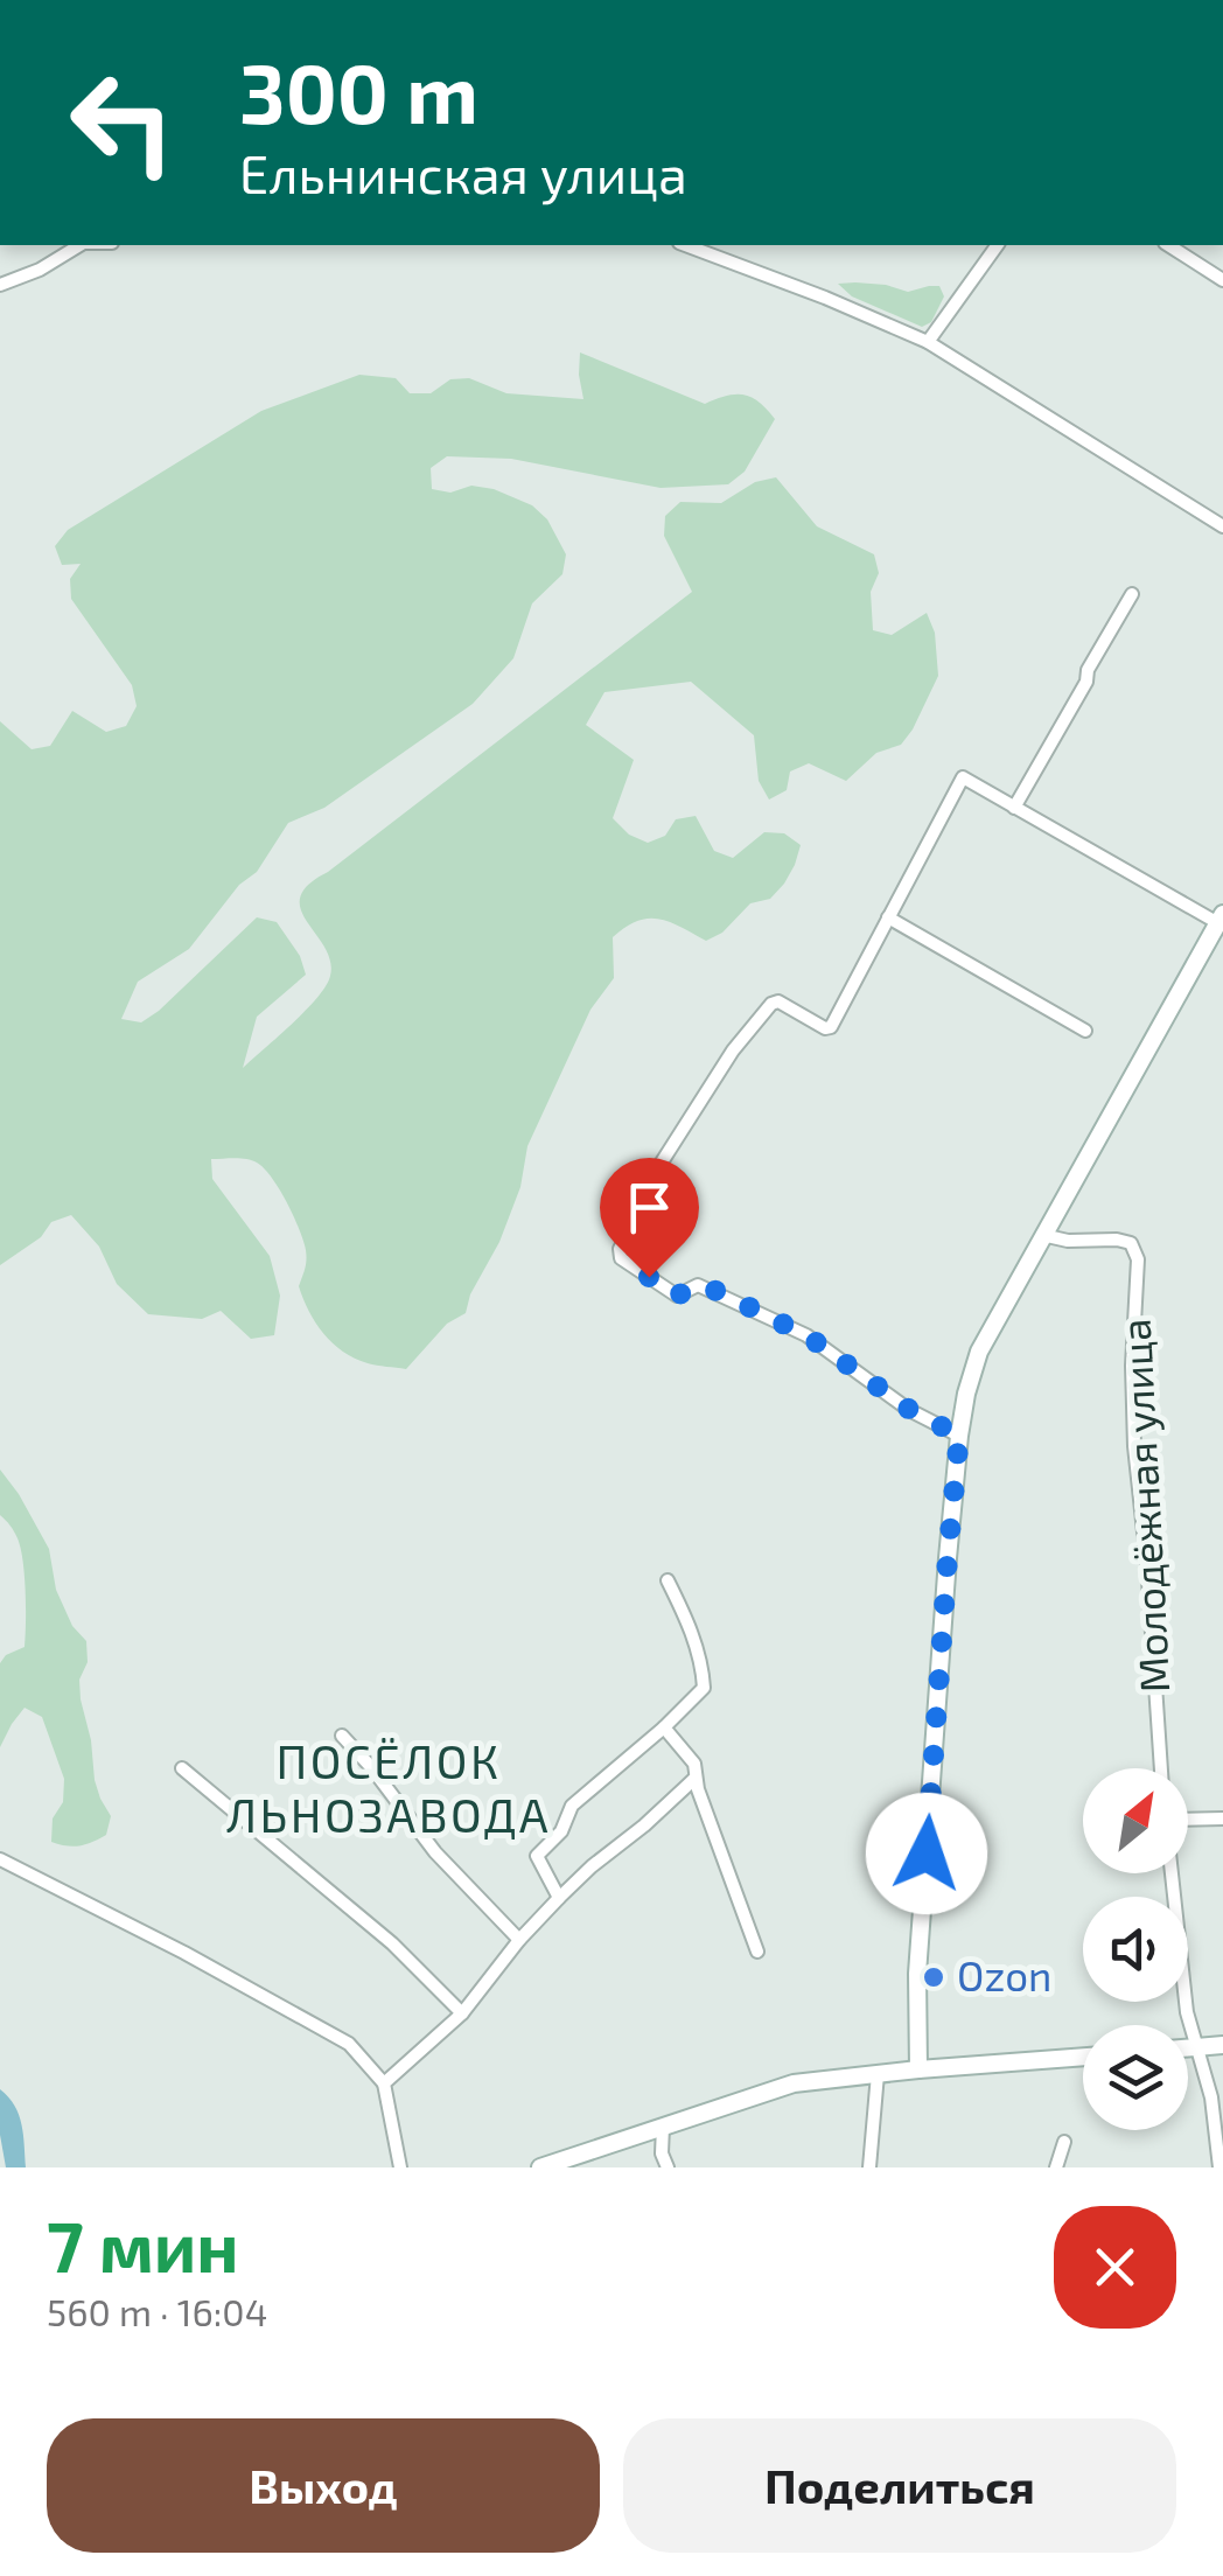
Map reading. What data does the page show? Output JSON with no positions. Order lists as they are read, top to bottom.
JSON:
{
  "streets": {
    "street": ["Молодёжная улица"]
  },
  "districts": ["ПОСЁЛОК ЛЬНОЗАВОДА"],
  "places": ["Ozon"],
  "north": "top right",
  "page": {
    "turn": ["300 m", "Ельнинская улица"],
    "heading": ["7 мин", "560 m · 16:04"],
    "buttons": ["Выход", "Поделиться"]
  }
}
